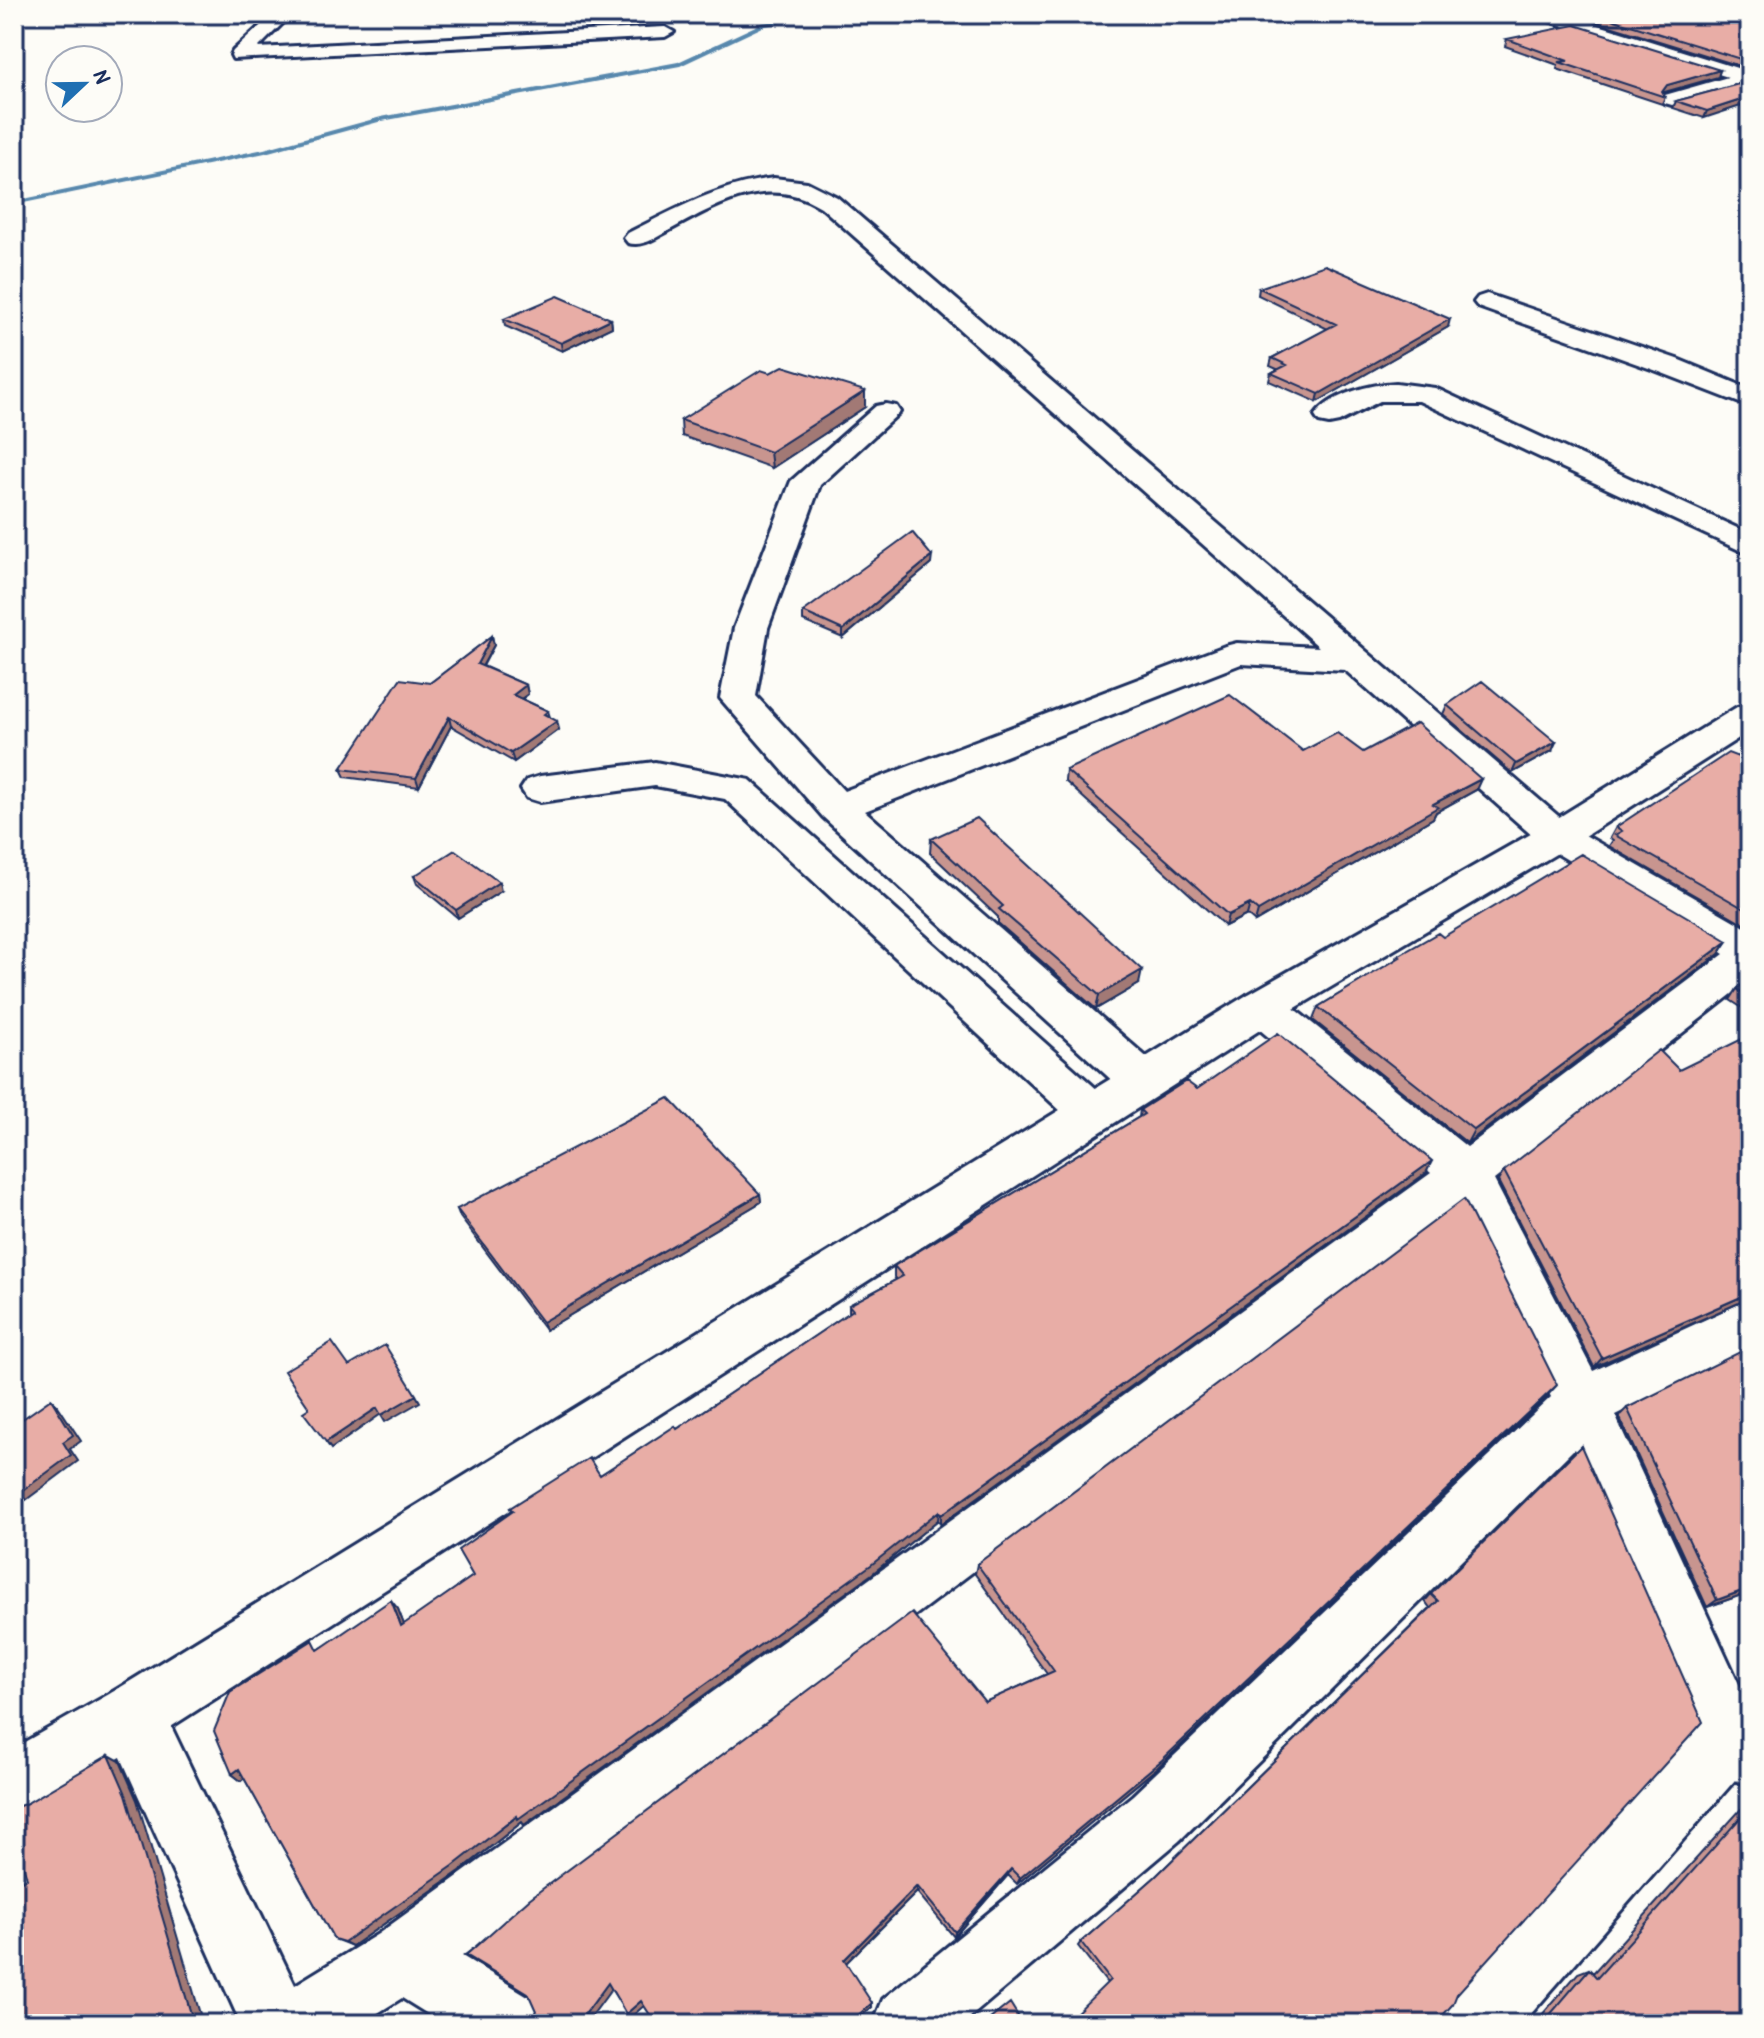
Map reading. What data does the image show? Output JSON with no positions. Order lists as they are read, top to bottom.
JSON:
{
  "north": "right"
}
